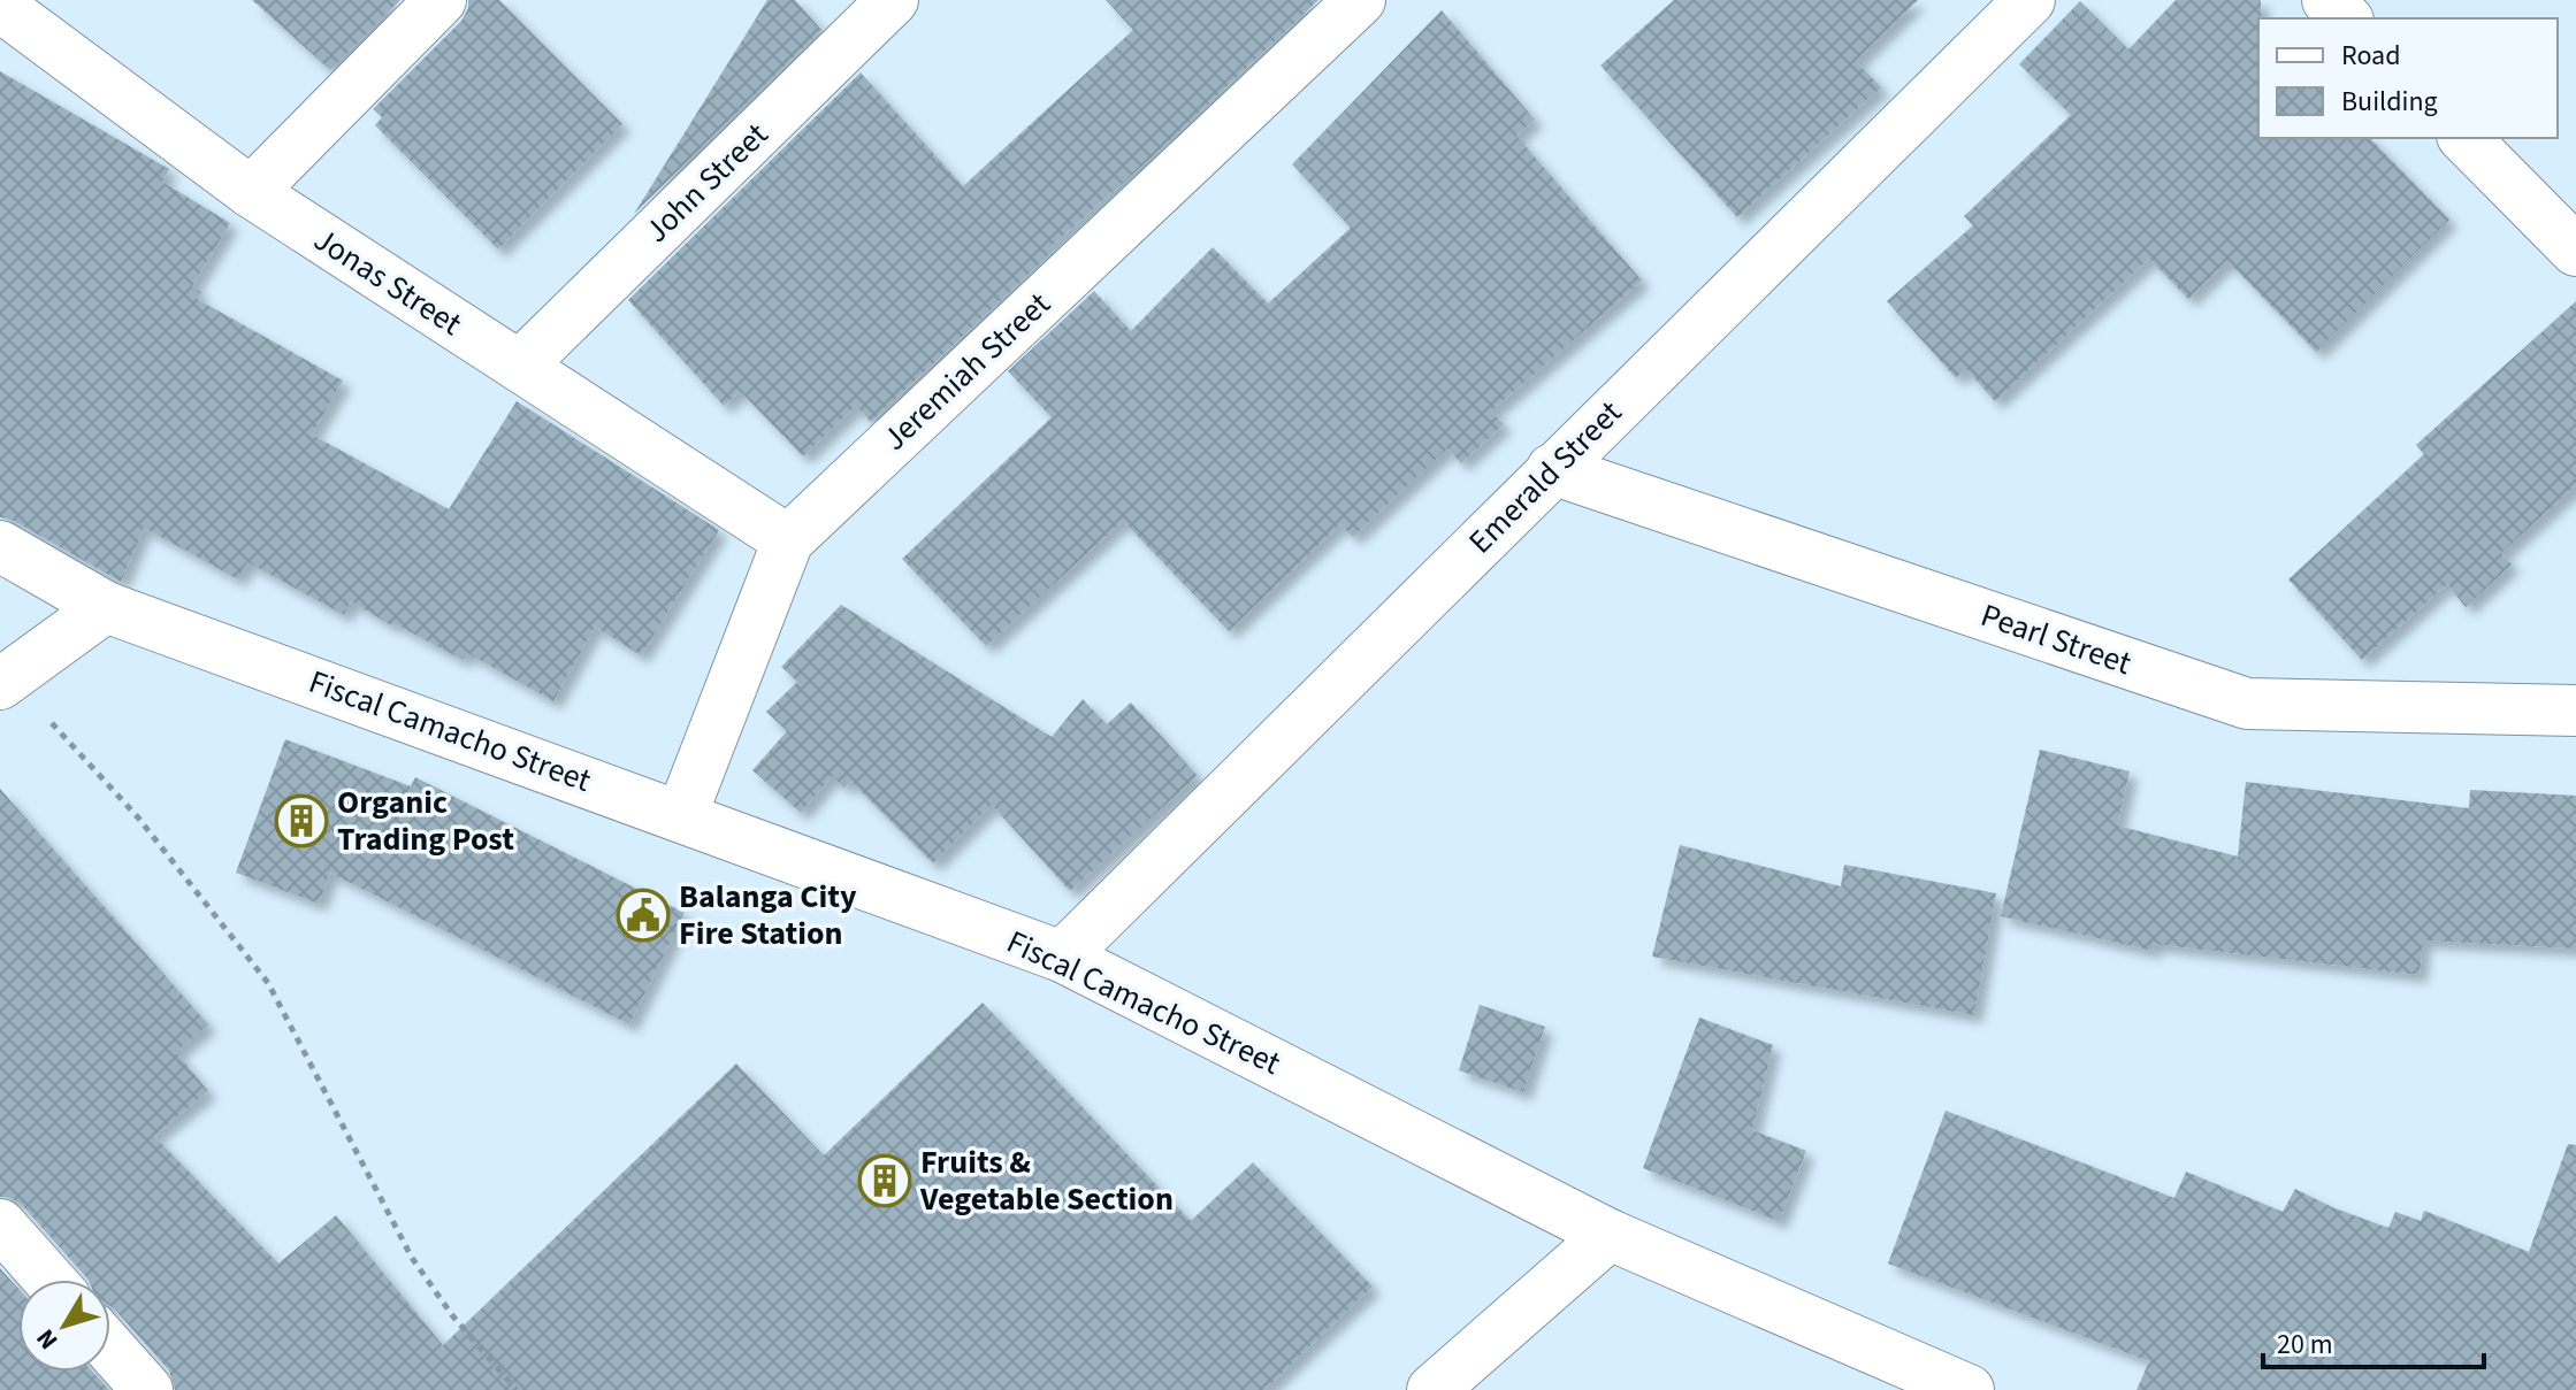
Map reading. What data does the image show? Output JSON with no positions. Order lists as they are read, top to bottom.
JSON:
{
  "streets": {
    "street": [
      "John Street",
      "Jonas Street",
      "Jeremiah Street",
      "Emerald Street",
      "Pearl Street",
      "Fiscal Camacho Street"
    ]
  },
  "crossings": [
    ["John Street", "Jonas Street"],
    ["Jonas Street", "Jeremiah Street"],
    ["Jeremiah Street", "Fiscal Camacho Street"],
    ["Emerald Street", "Pearl Street"],
    ["Emerald Street", "Fiscal Camacho Street"]
  ],
  "places": {
    "building": ["Organic Trading Post", "Fruits & Vegetable Section"],
    "public building": ["Balanga City Fire Station"]
  },
  "legend": ["Road", "Building"],
  "scale_bar": "20 m",
  "north": "bottom left"
}
